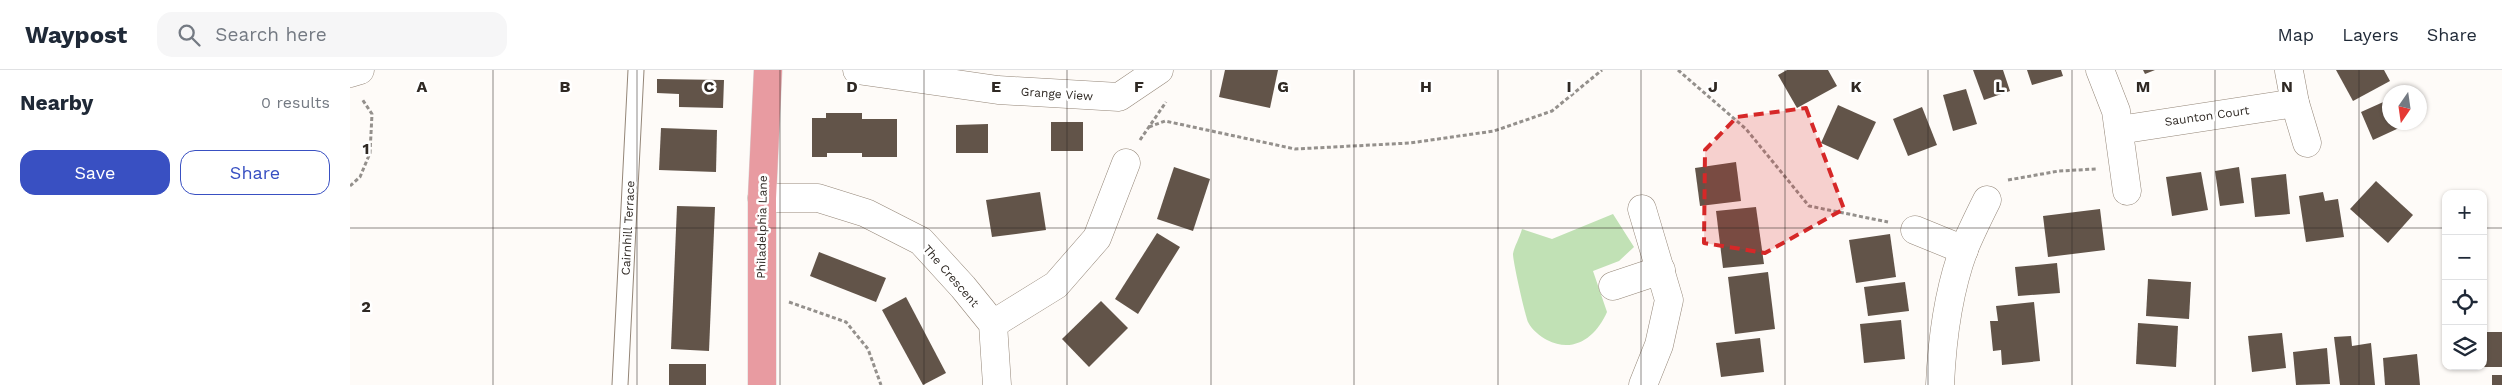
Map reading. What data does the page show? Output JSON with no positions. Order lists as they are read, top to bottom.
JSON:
{
  "streets": {
    "main road": ["Philadelphia Lane"],
    "street": ["Grange View", "Saunton Court", "The Crescent"],
    "lane": ["Cairnhill Terrace"]
  },
  "crossings": [
    ["Philadelphia Lane", "The Crescent"]
  ],
  "north": "bottom",
  "page": {
    "header": "Waypost",
    "search": "Search here",
    "nav": ["Map", "Layers", "Share"],
    "heading": ["Nearby", "0 results"],
    "buttons": ["Save", "Share"],
    "map_buttons": ["+", "−"]
  },
  "grid": {
    "columns": [
      "A",
      "B",
      "C",
      "D",
      "E",
      "F",
      "G",
      "H",
      "I",
      "J",
      "K",
      "L",
      "M",
      "N"
    ],
    "rows": ["1", "2"]
  }
}
